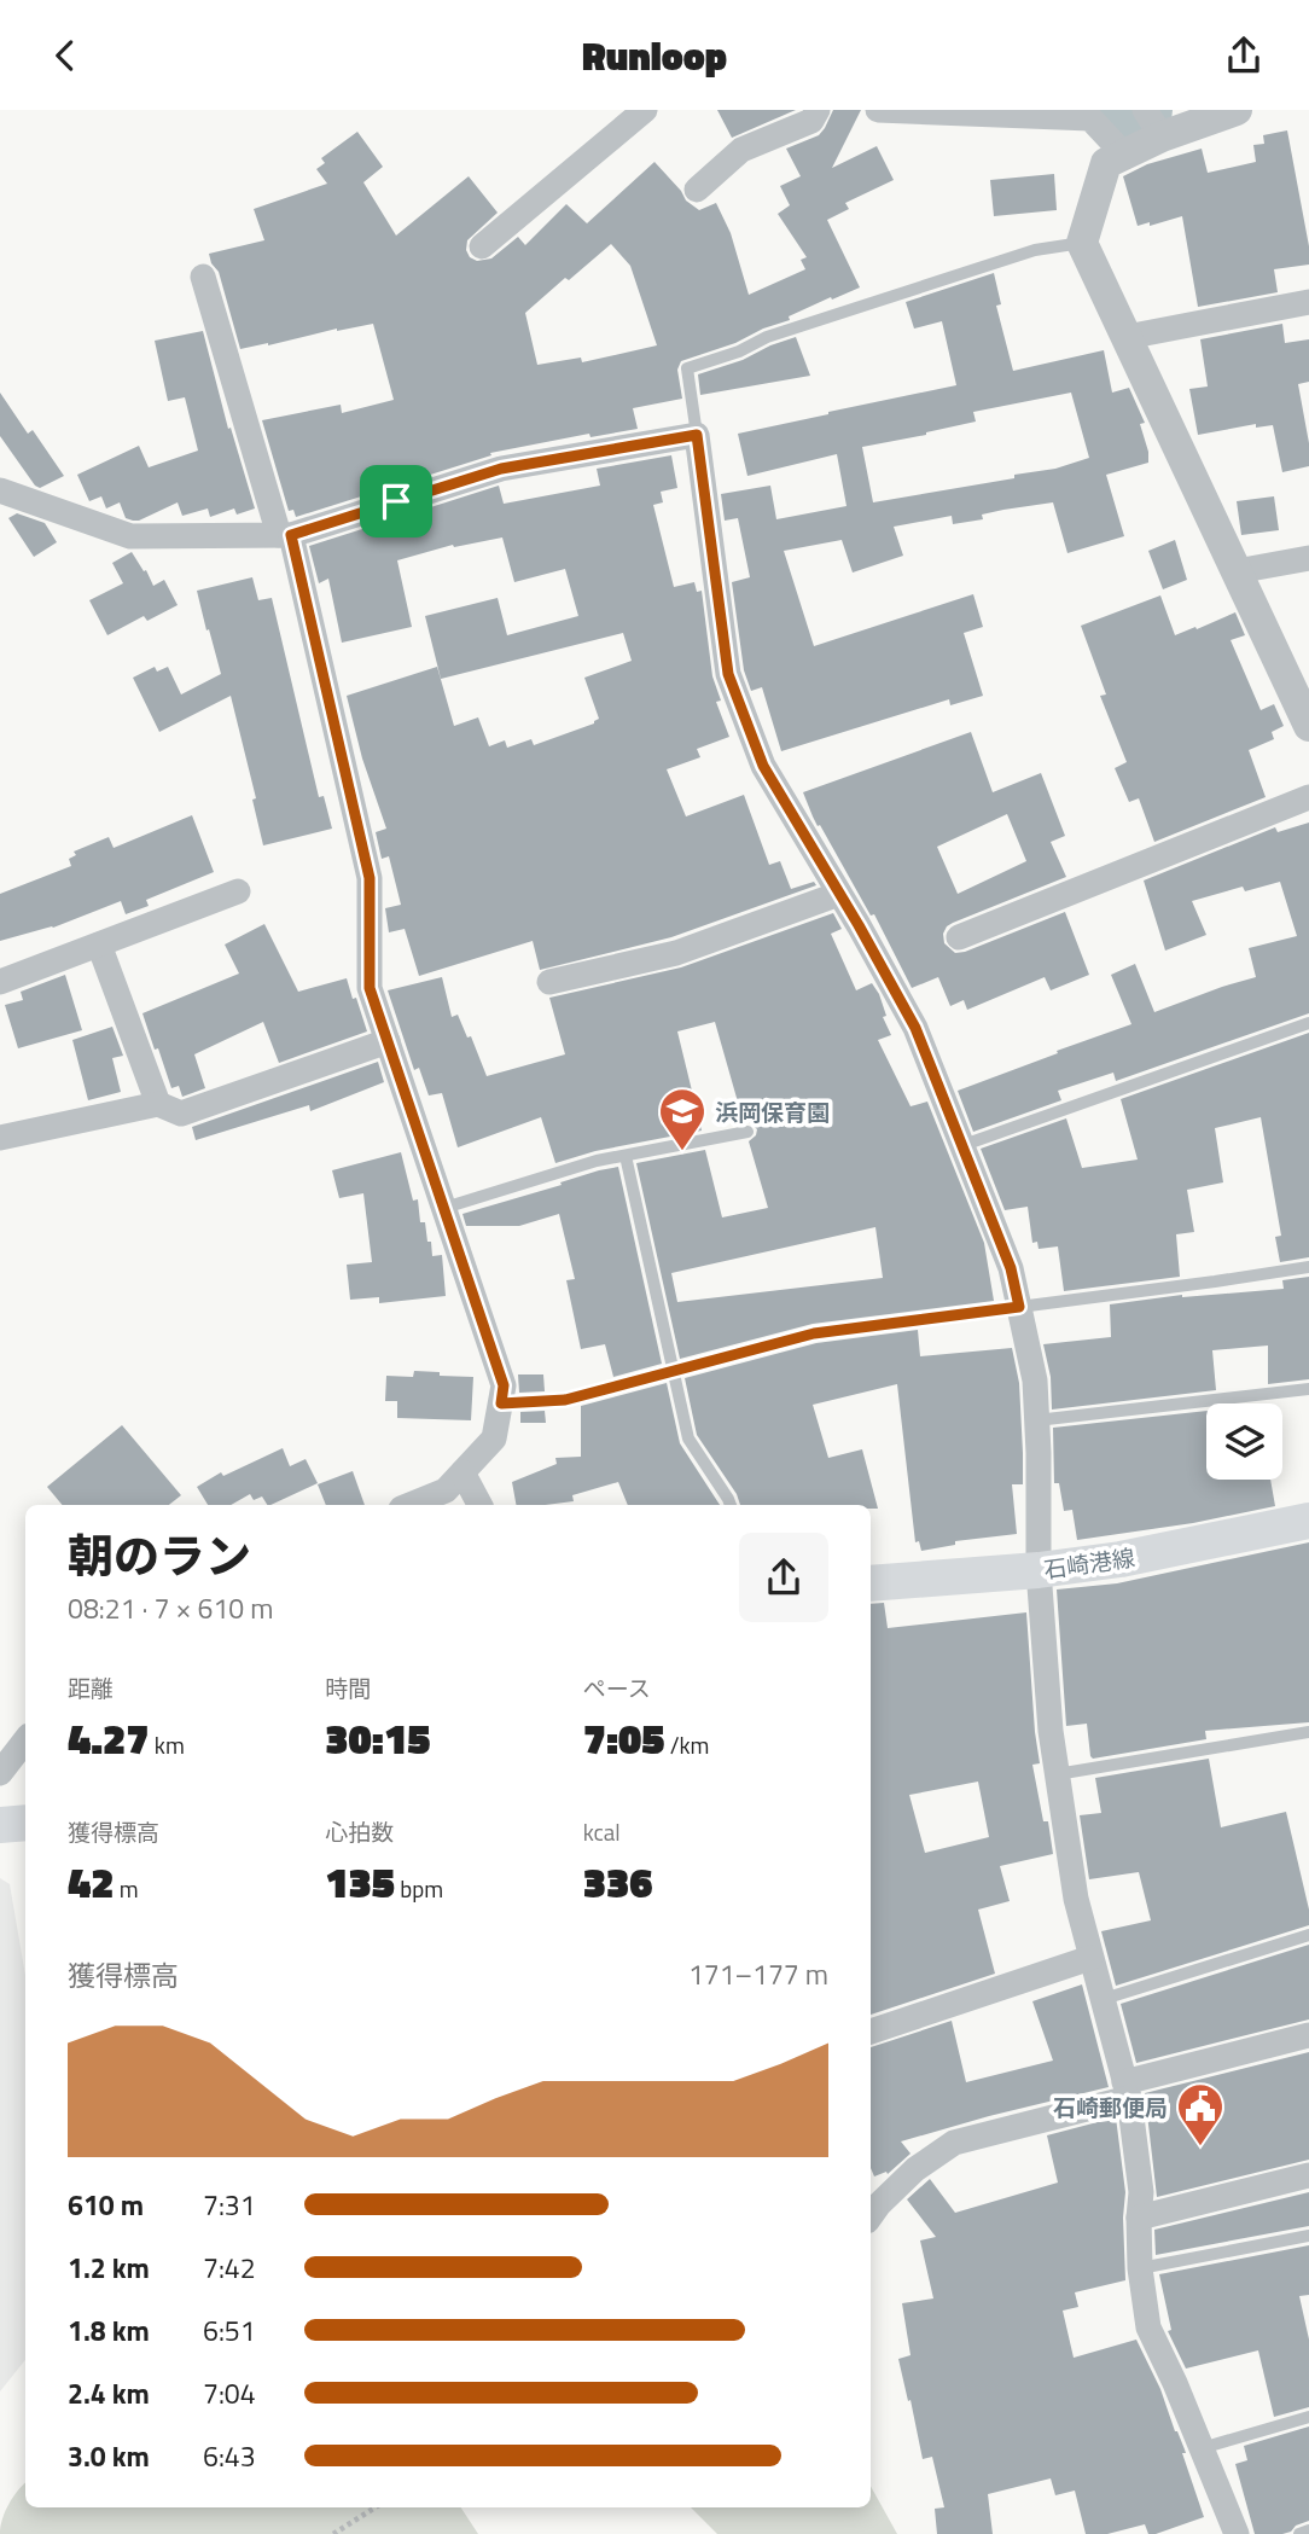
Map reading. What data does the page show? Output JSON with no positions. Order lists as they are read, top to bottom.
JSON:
{
  "streets": {
    "main road": ["石崎港線"]
  },
  "places": {
    "school or university": ["浜岡保育園"],
    "public building": ["石崎郵便局"]
  },
  "page": {
    "header": "Runloop",
    "heading": ["朝のラン", "08:21 · 7 × 610 m"],
    "stats": [
      ["距離", "4.27 km"],
      ["時間", "30:15"],
      ["ペース", "7:05 /km"],
      ["獲得標高", "42 m"],
      ["心拍数", "135 bpm"],
      ["kcal", "336"]
    ],
    "chart": ["獲得標高", "171–177 m"],
    "list": [
      {
        "name": "610 m",
        "note": "7:31"
      },
      {
        "name": "1.2 km",
        "note": "7:42"
      },
      {
        "name": "1.8 km",
        "note": "6:51"
      },
      {
        "name": "2.4 km",
        "note": "7:04"
      },
      {
        "name": "3.0 km",
        "note": "6:43"
      }
    ]
  }
}
